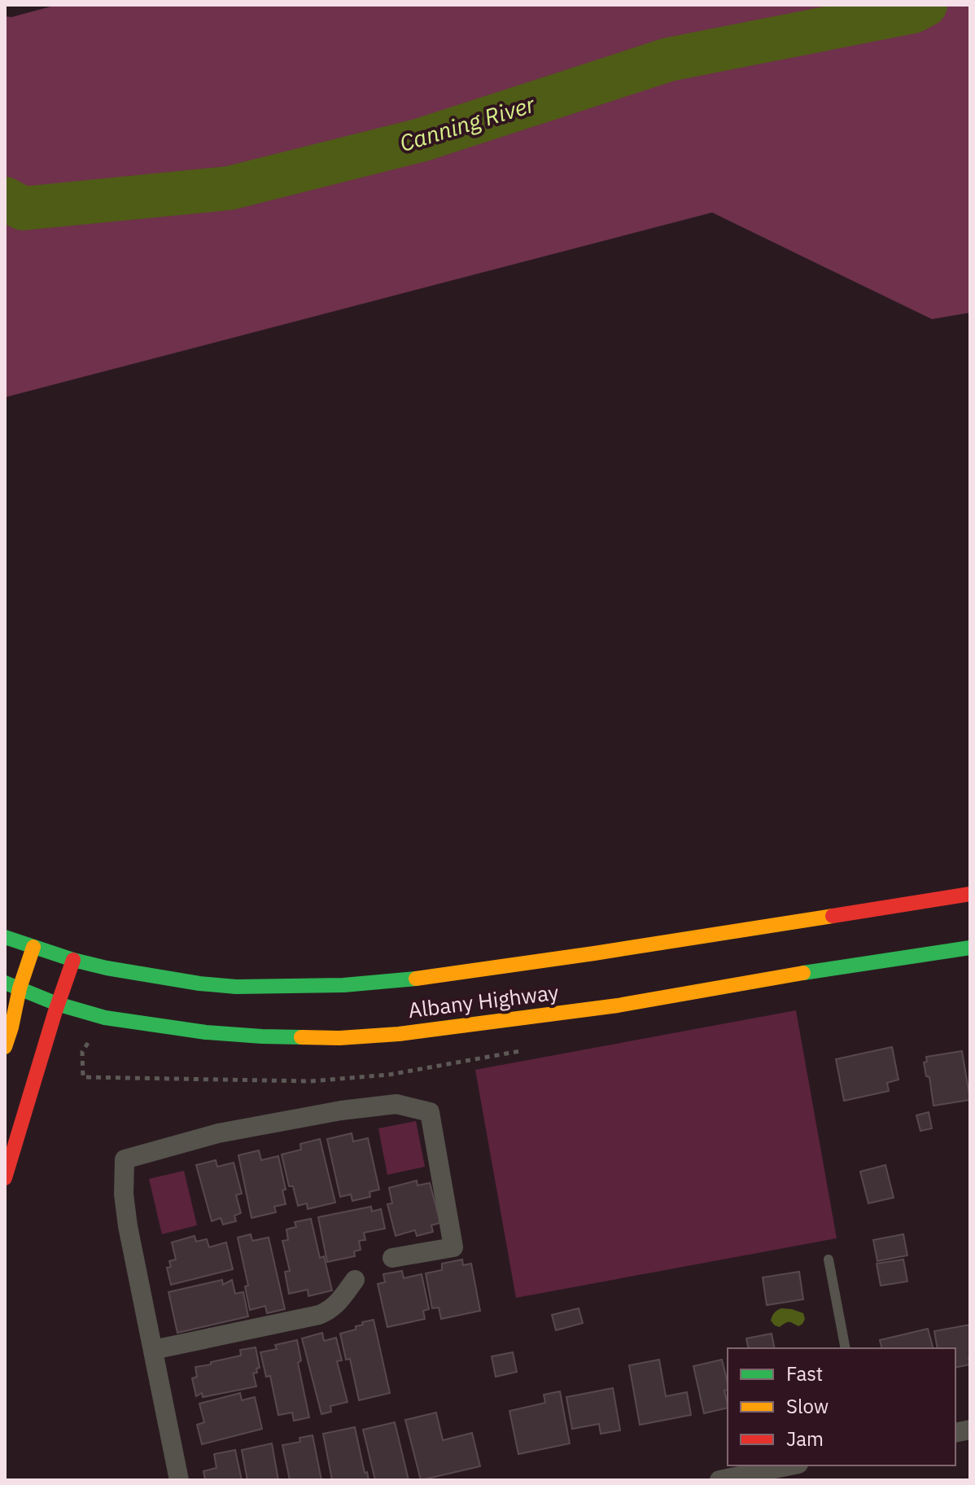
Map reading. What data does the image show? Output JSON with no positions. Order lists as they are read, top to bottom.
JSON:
{
  "streets": {
    "main road": ["Albany Highway"]
  },
  "water": ["Canning River"],
  "legend": ["Fast", "Slow", "Jam"]
}
